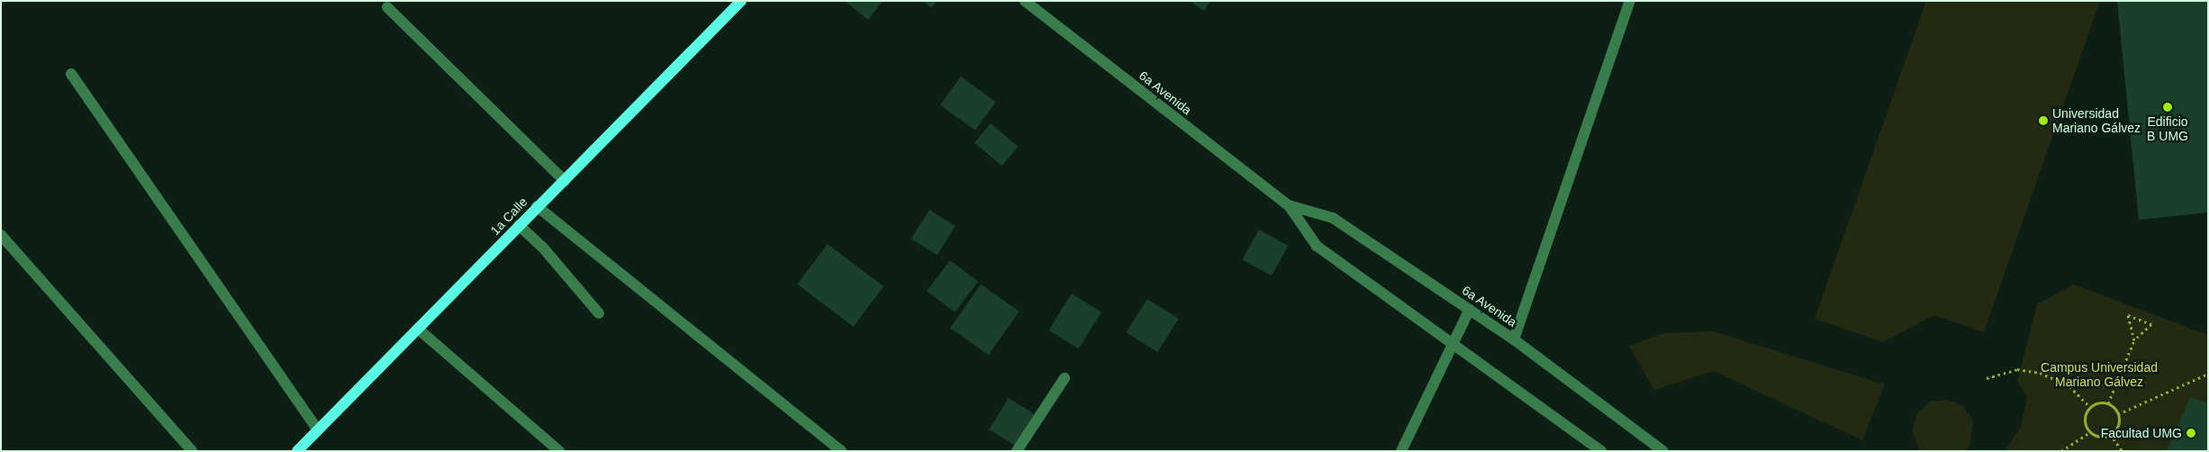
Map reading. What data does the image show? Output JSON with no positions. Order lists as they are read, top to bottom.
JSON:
{
  "streets": {
    "main road": ["1a Calle"],
    "street": ["6a Avenida"]
  },
  "parks": ["Campus Universidad Mariano Gálvez"],
  "places": ["Edificio B UMG", "Universidad Mariano Gálvez", "Facultad UMG"]
}
